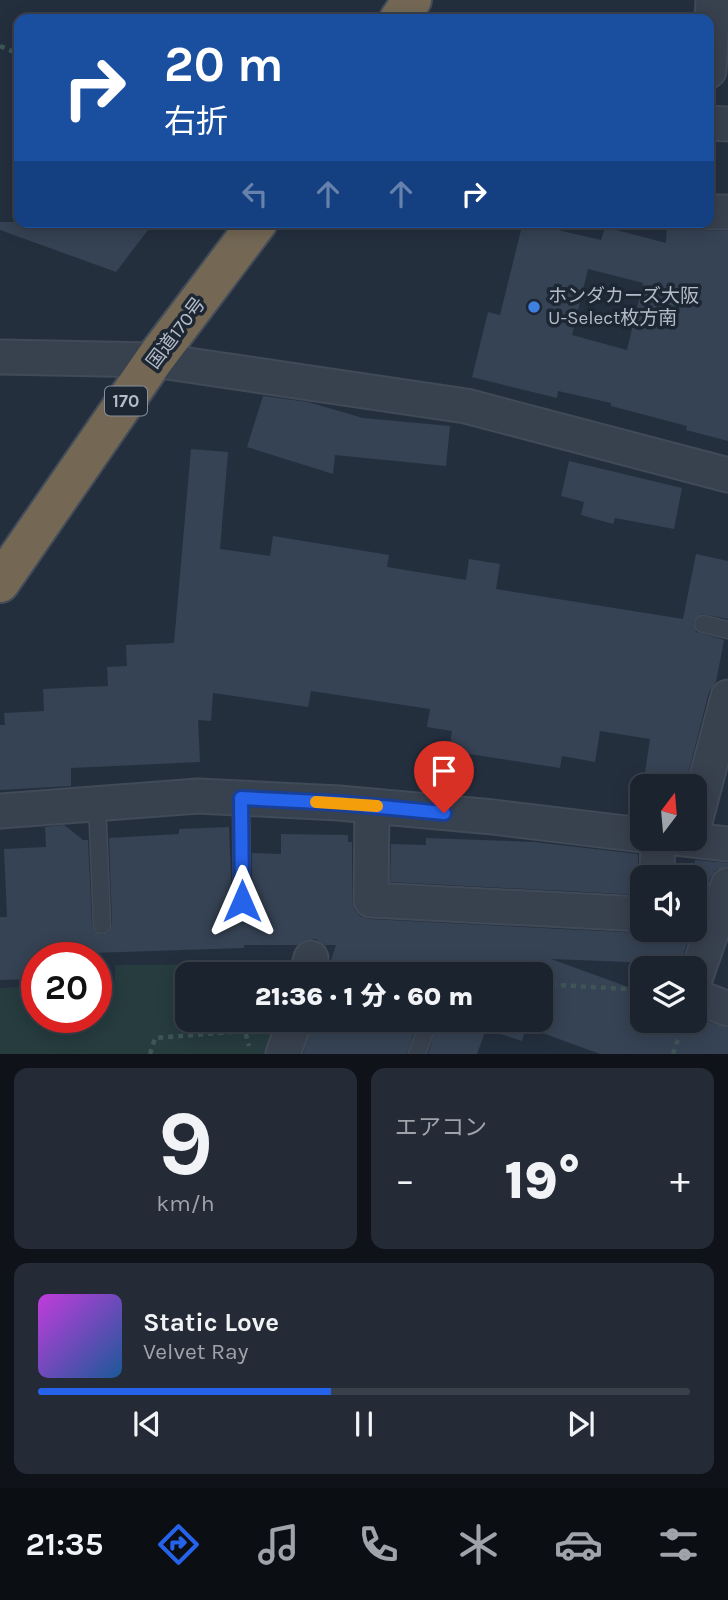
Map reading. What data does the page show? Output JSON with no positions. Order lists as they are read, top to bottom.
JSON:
{
  "streets": {
    "highway": ["国道170号", "170"]
  },
  "places": ["ホンダカーズ大阪 U-Select枚方南"],
  "north": "top",
  "page": {
    "turn": ["20 m", "右折"],
    "limit": "20",
    "trip": "21:36 · 1 分 · 60 m",
    "tile": [
      ["9", "km/h"],
      "エアコン"
    ],
    "heat": ["−", "19°", "+"],
    "song": ["Static Love", "Velvet Ray"],
    "tabs": "21:35"
  }
}
